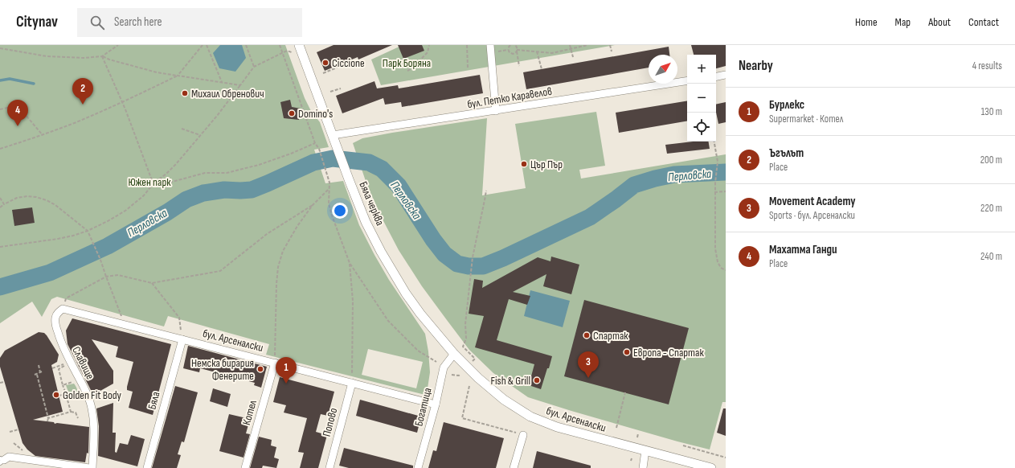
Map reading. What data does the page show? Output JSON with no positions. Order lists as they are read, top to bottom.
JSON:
{
  "streets": {
    "street": [
      "бул. Петко Каравелов",
      "Бяла черква",
      "бул. Арсеналски",
      "Славище",
      "Бяла",
      "Богатица",
      "Котел",
      "Попово"
    ]
  },
  "crossings": [
    ["бул. Петко Каравелов", "Бяла черква"],
    ["Бяла черква", "бул. Арсеналски"],
    ["Бяла черква", "Богатица"],
    ["бул. Арсеналски", "Славище"],
    ["бул. Арсеналски", "Бяла"],
    ["бул. Арсеналски", "Богатица"],
    ["бул. Арсеналски", "Котел"],
    ["бул. Арсеналски", "Попово"]
  ],
  "water": ["Перловска"],
  "parks": ["Парк Боряна", "Южен парк"],
  "places": [
    "Ciccione",
    "Михаил Обренович",
    "Domino's",
    "Цър Пър",
    "Спартак",
    "Европа - Спартак",
    "Немска бирария Фенерите",
    "Fish & Grill",
    "Golden Fit Body"
  ],
  "north": "top right",
  "page": {
    "header": "Citynav",
    "search": "Search here",
    "nav": [
      "Home",
      "Map",
      "About",
      "Contact"
    ],
    "heading": ["Nearby", "4 results"],
    "map_buttons": ["+", "−"],
    "pins": [
      "2",
      "4",
      "3",
      "1"
    ],
    "list": [
      {
        "mark": "1",
        "name": "Бурлекс",
        "note": "Supermarket · Котел",
        "value": "130 m"
      },
      {
        "mark": "2",
        "name": "Ъгълът",
        "note": "Place",
        "value": "200 m"
      },
      {
        "mark": "3",
        "name": "Movement Academy",
        "note": "Sports · бул. Арсеналски",
        "value": "220 m"
      },
      {
        "mark": "4",
        "name": "Махатма Ганди",
        "note": "Place",
        "value": "240 m"
      }
    ]
  }
}
